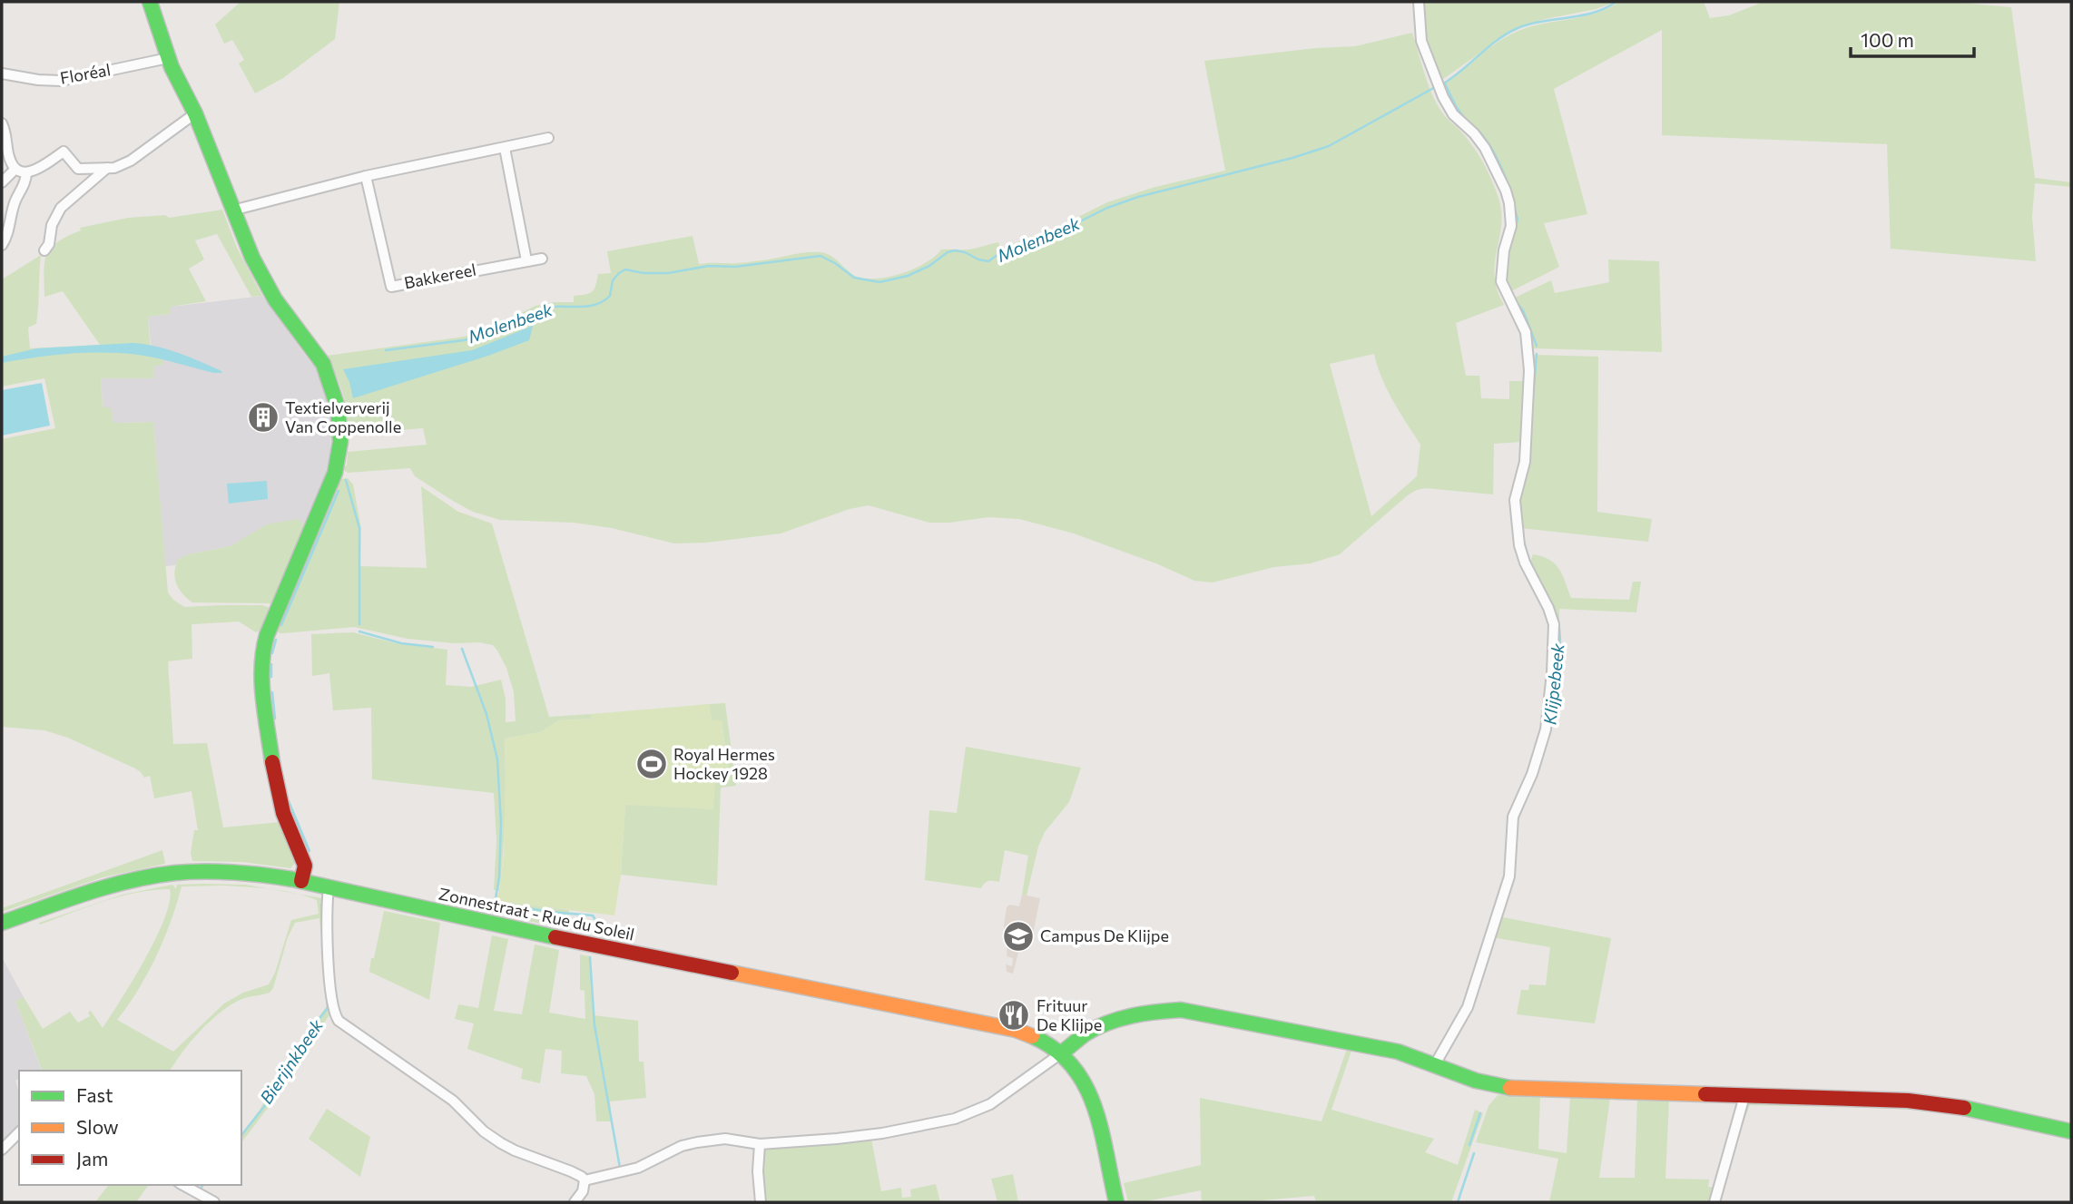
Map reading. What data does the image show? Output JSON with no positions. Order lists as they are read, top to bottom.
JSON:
{
  "streets": {
    "street": ["Floréal", "Bakkereel", "Zonnestraat - Rue du Soleil"]
  },
  "water": ["Molenbeek", "Klijpebeek", "Bierijnkbeek"],
  "places": {
    "building": ["Textielververij Van Coppenolle"],
    "sports": ["Royal Hermes Hockey 1928"],
    "school or university": ["Campus De Klijpe"],
    "restaurant": ["Frituur De Klijpe"]
  },
  "legend": ["Fast", "Slow", "Jam"],
  "scale_bar": "100 m"
}
